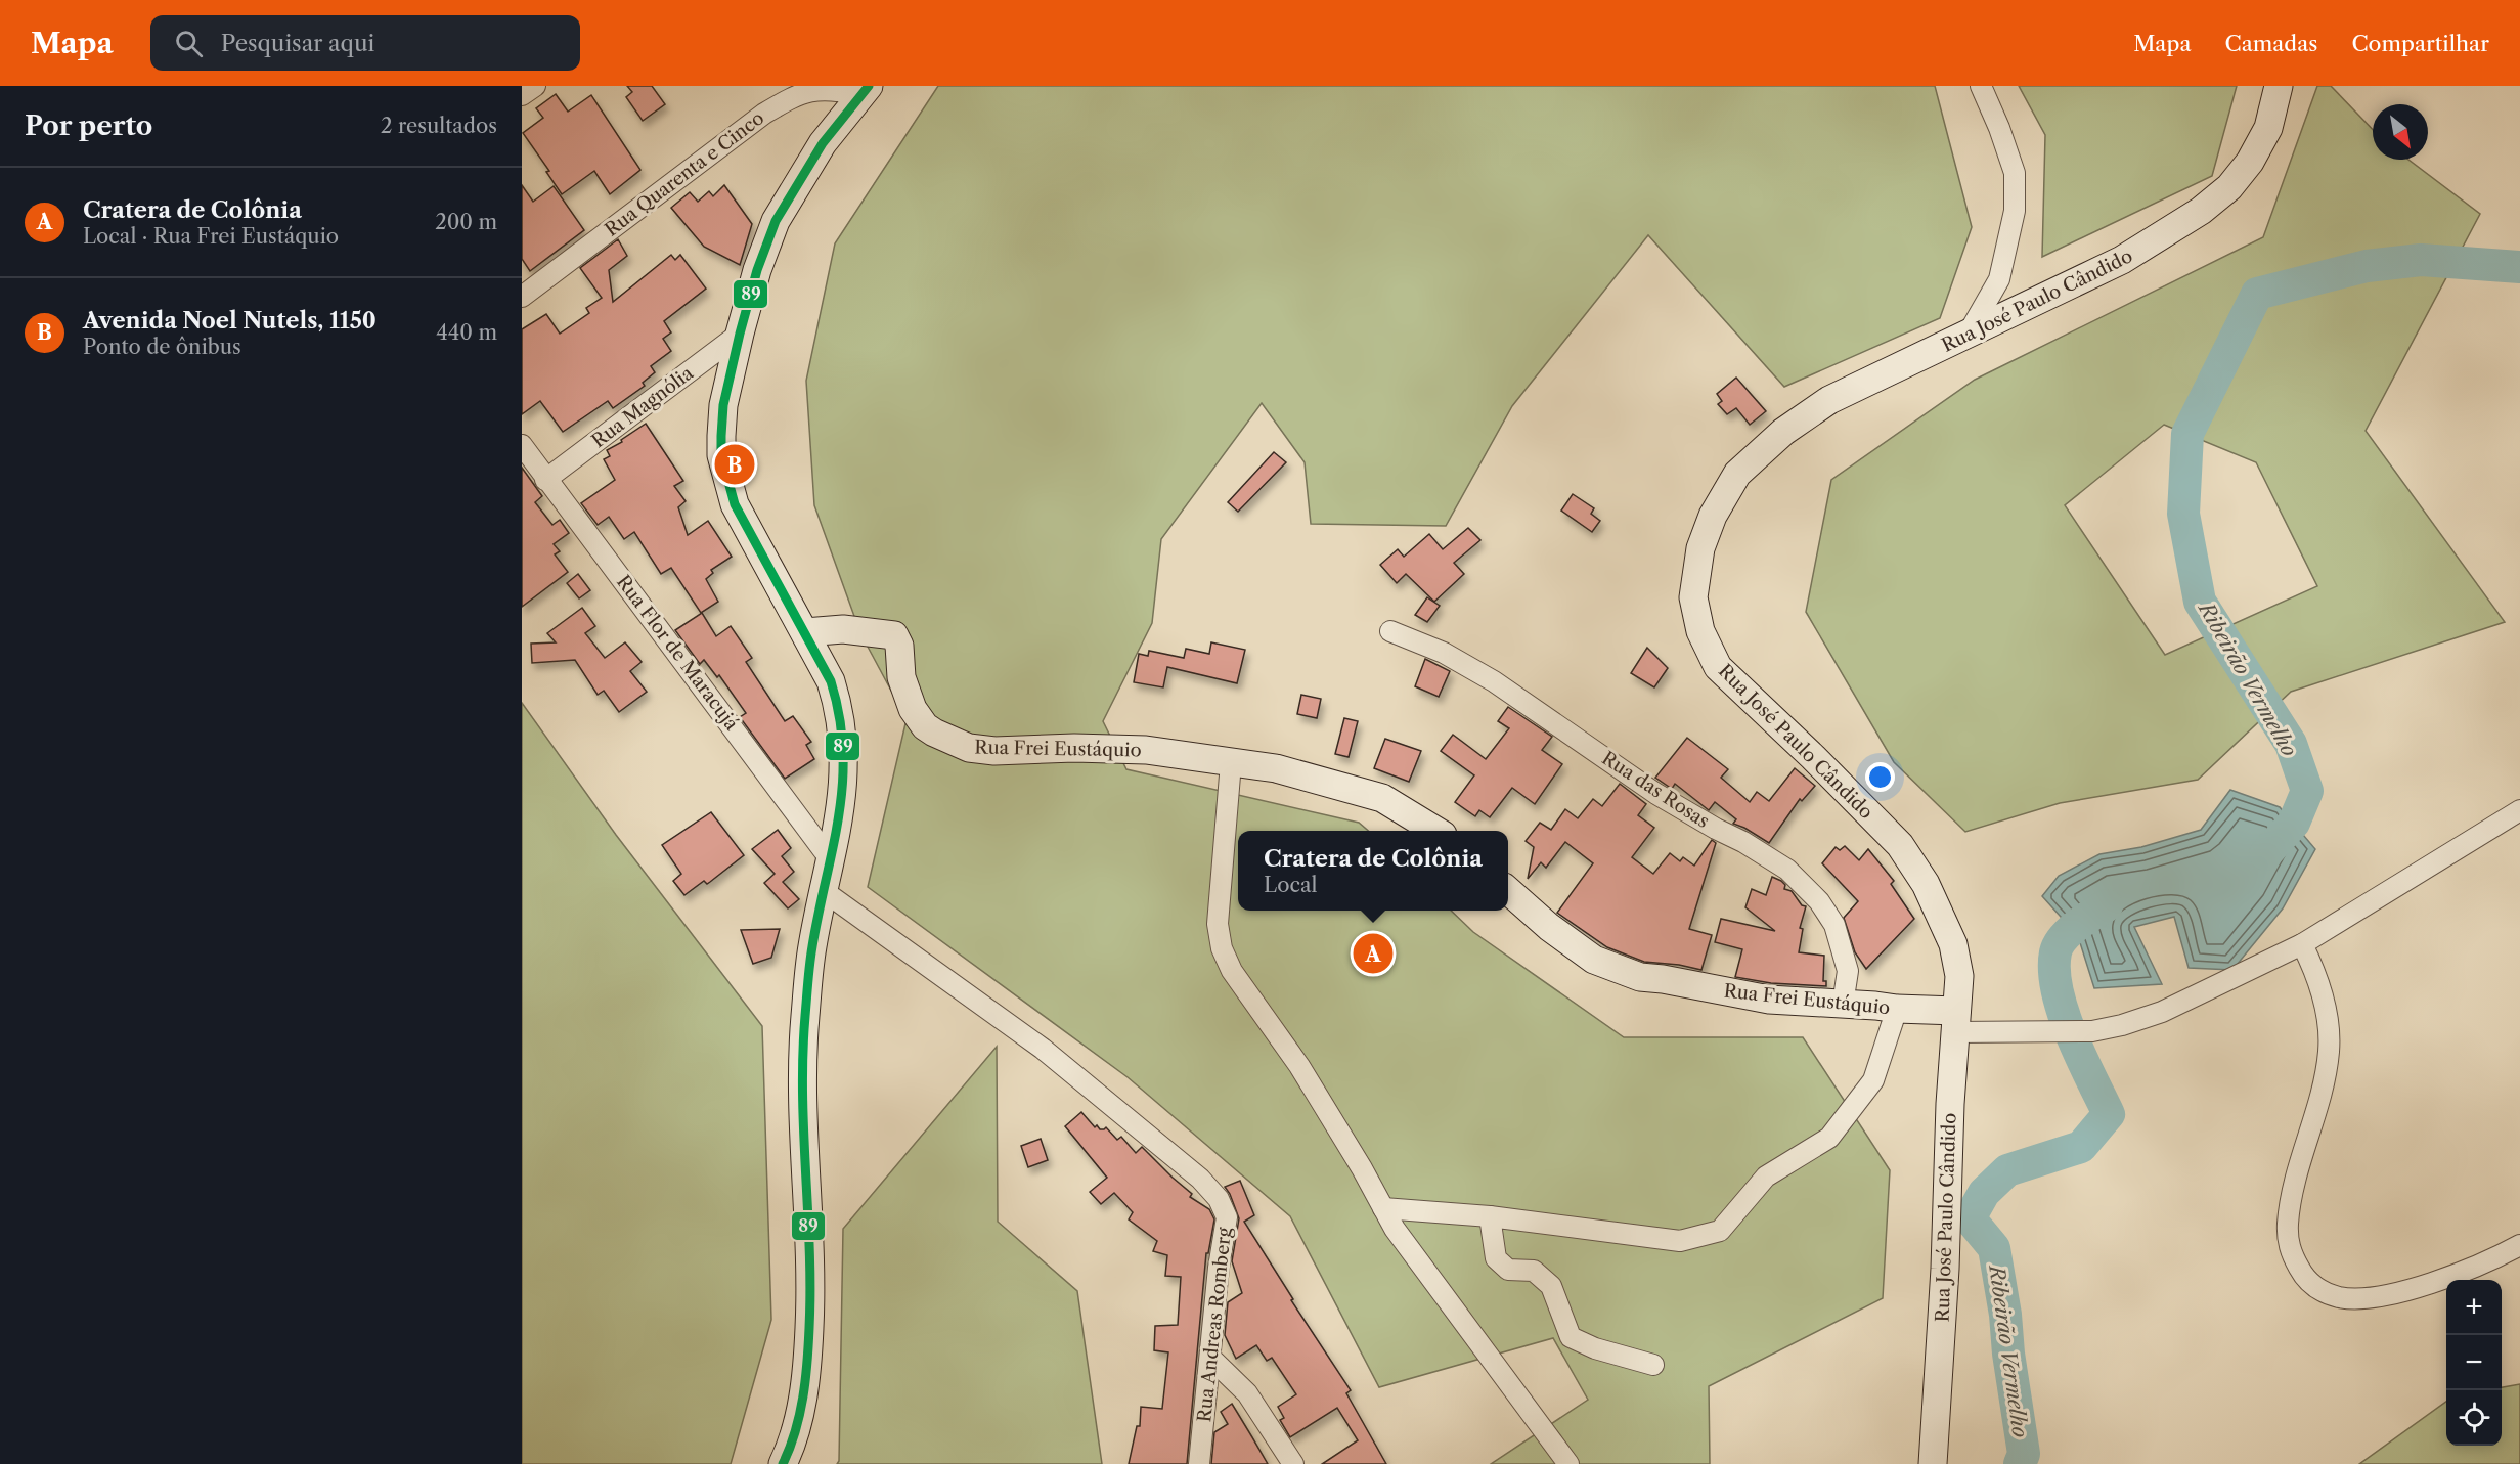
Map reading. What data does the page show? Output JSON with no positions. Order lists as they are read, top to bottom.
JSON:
{
  "streets": {
    "street": [
      "Rua Quarenta e Cinco",
      "Rua José Paulo Cândido",
      "Rua Magnólia",
      "Rua Flor de Maracujá",
      "Rua Frei Eustáquio",
      "Rua das Rosas",
      "Rua Andreas Romberg"
    ]
  },
  "crossings": [
    ["Rua José Paulo Cândido", "Rua Frei Eustáquio"],
    ["Rua Magnólia", "Rua Flor de Maracujá"],
    ["Rua Frei Eustáquio", "Rua das Rosas"]
  ],
  "water": ["Ribeirão Vermelho"],
  "lines": ["transit line 89"],
  "north": "bottom right",
  "page": {
    "header": "Mapa",
    "search": "Pesquisar aqui",
    "nav": ["Mapa", "Camadas", "Compartilhar"],
    "heading": ["Por perto", "2 resultados"],
    "list": [
      {
        "mark": "A",
        "name": "Cratera de Colônia",
        "note": "Local · Rua Frei Eustáquio",
        "value": "200 m"
      },
      {
        "mark": "B",
        "name": "Avenida Noel Nutels, 1150",
        "note": "Ponto de ônibus",
        "value": "440 m"
      }
    ],
    "pins": ["B", "A"],
    "popup": ["Cratera de Colônia", "Local"],
    "map_buttons": ["+", "−"]
  }
}
